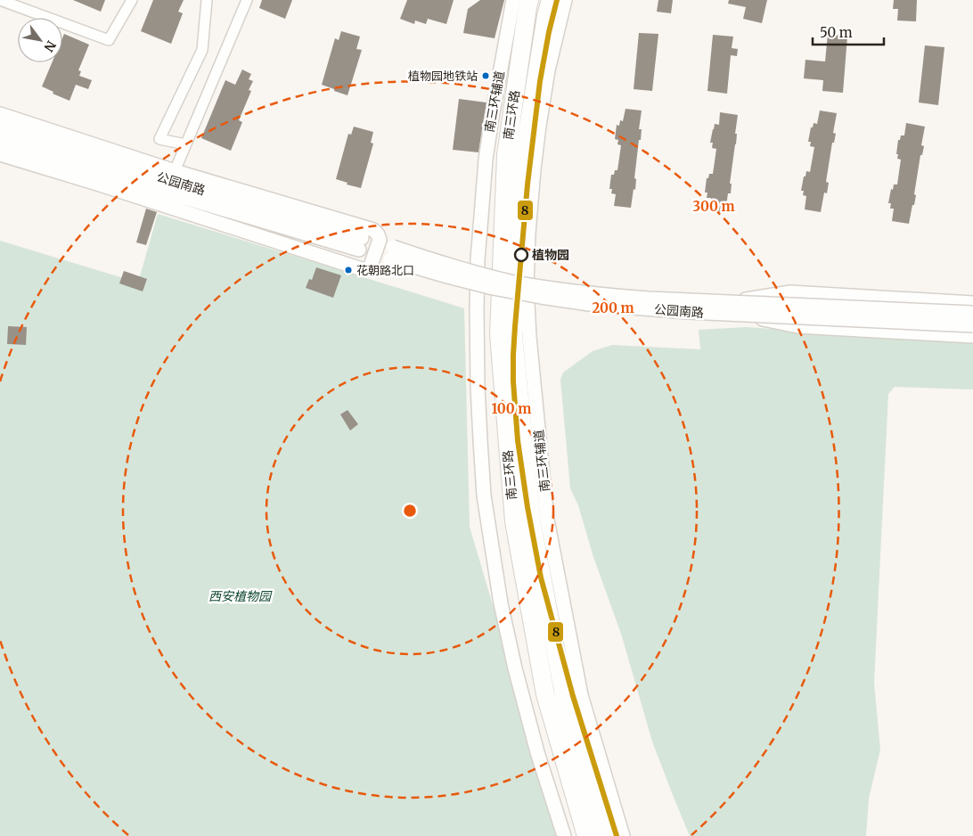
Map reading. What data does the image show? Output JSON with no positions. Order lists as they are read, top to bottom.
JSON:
{
  "streets": {
    "highway": ["南三环路"],
    "main road": ["南三环辅道", "公园南路"]
  },
  "parks": ["西安植物园"],
  "places": ["植物园地铁站", "植物园", "花朝路北口"],
  "lines": ["transit line 8"],
  "scale_bar": "50 m",
  "north": "bottom right",
  "rings": ["300 m", "200 m", "100 m"]
}
